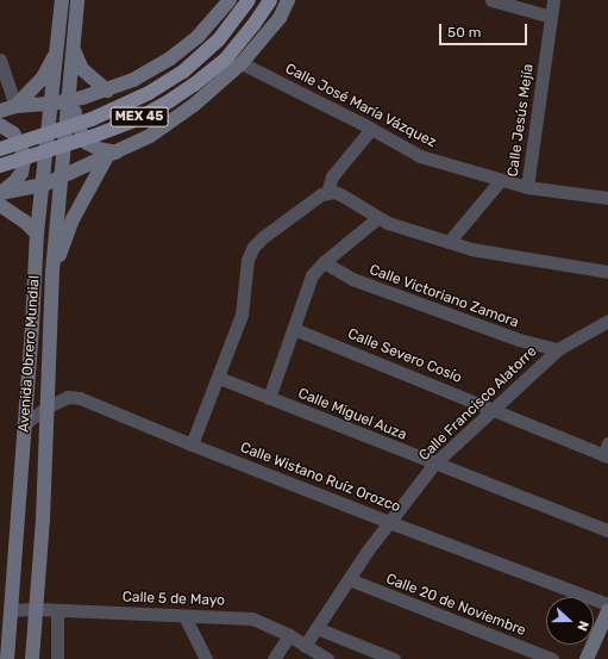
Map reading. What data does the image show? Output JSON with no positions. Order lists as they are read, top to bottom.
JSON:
{
  "streets": {
    "main road": ["MEX 45", "Avenida Obrero Mundial"],
    "street": [
      "Calle José María Vázquez",
      "Calle Jesús Mejía",
      "Calle Victoriano Zamora",
      "Calle Severo Cosío",
      "Calle Francisco Alatorre",
      "Calle Miguel Auza",
      "Calle Wistano Ruíz Orozco",
      "Calle 5 de Mayo",
      "Calle 20 de Noviembre"
    ]
  },
  "crossings": [
    ["Calle José María Vázquez", "Calle Jesús Mejía"],
    ["Calle Victoriano Zamora", "Calle Francisco Alatorre"],
    ["Avenida Obrero Mundial", "Calle Wistano Ruíz Orozco"],
    ["Avenida Obrero Mundial", "Calle 5 de Mayo"],
    ["Calle Severo Cosío", "Calle Francisco Alatorre"],
    ["Calle Francisco Alatorre", "Calle Miguel Auza"],
    ["Calle Francisco Alatorre", "Calle Wistano Ruíz Orozco"],
    ["Calle Francisco Alatorre", "Calle 5 de Mayo"],
    ["Calle Francisco Alatorre", "Calle 20 de Noviembre"]
  ],
  "scale_bar": "50 m",
  "north": "right"
}
